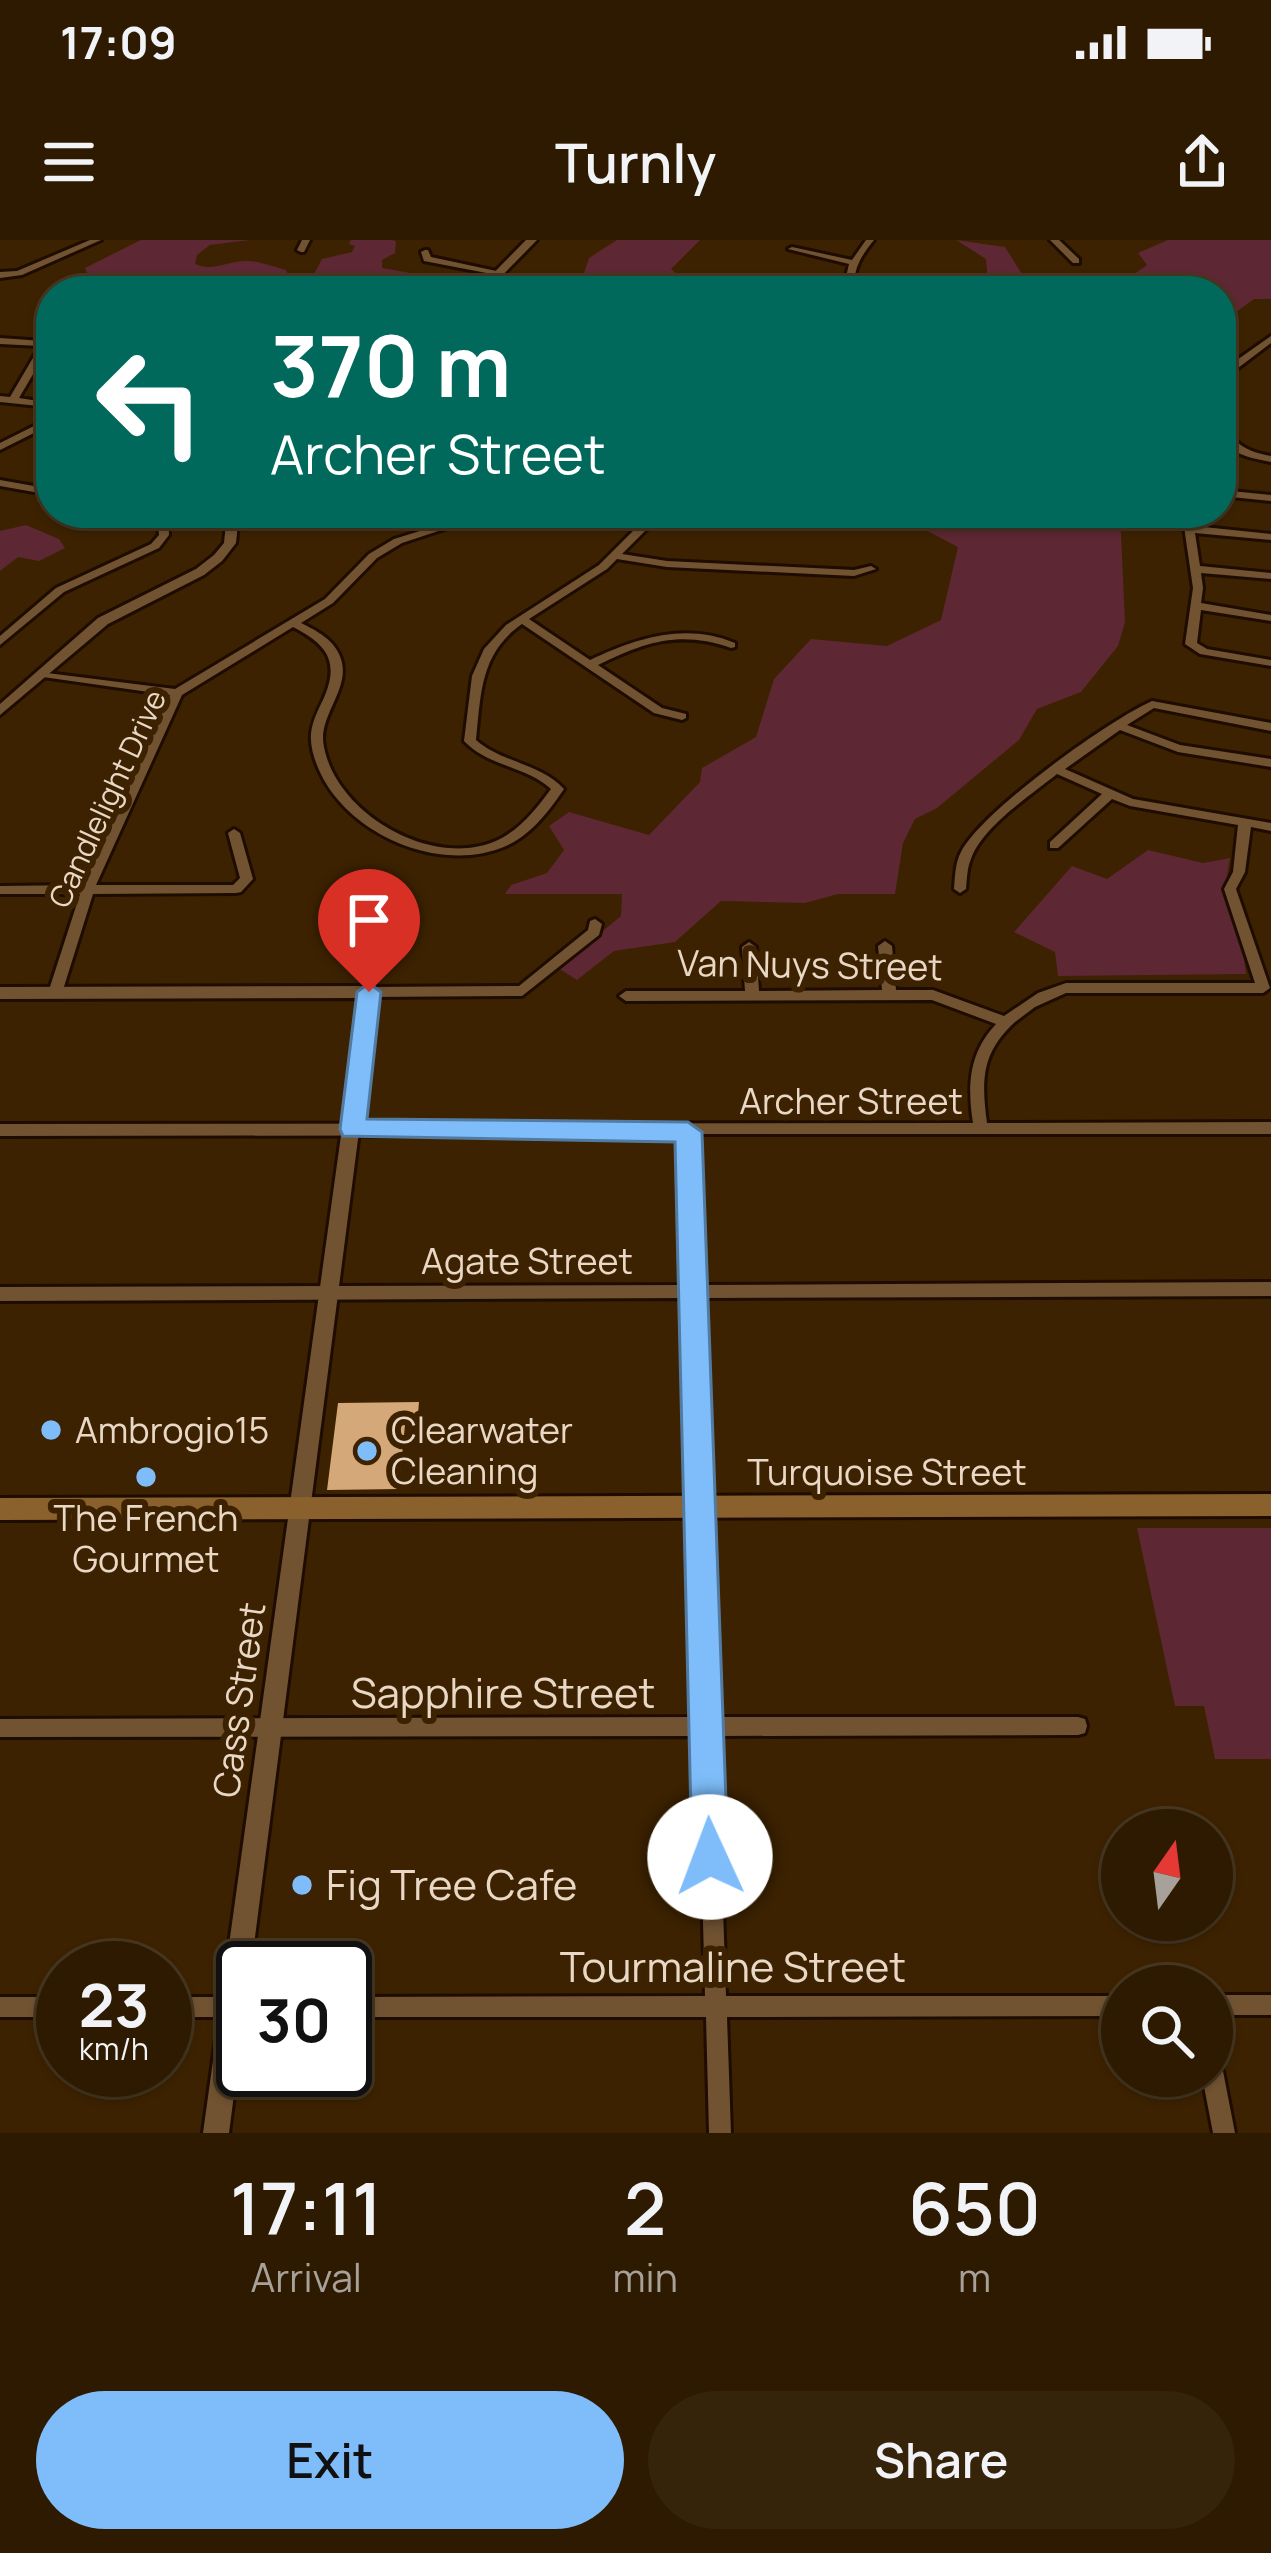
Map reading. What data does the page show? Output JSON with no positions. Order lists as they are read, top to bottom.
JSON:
{
  "streets": {
    "main road": ["Turquoise Street"],
    "street": [
      "Candlelight Drive",
      "Van Nuys Street",
      "Archer Street",
      "Agate Street",
      "Sapphire Street",
      "Cass Street",
      "Tourmaline Street"
    ]
  },
  "crossings": [
    ["Archer Street", "Cass Street"],
    ["Agate Street", "Cass Street"],
    ["Turquoise Street", "Cass Street"],
    ["Sapphire Street", "Cass Street"]
  ],
  "places": [
    "Ambrogio15",
    "Clearwater Cleaning",
    "The French Gourmet",
    "Fig Tree Cafe"
  ],
  "north": "top",
  "page": {
    "status": "17:09",
    "header": "Turnly",
    "turn": ["370 m", "Archer Street"],
    "speed": "23 km/h",
    "limit": "30",
    "eta": [
      "17:11",
      "Arrival",
      "2",
      "min",
      "650",
      "m"
    ],
    "buttons": ["Exit", "Share"]
  }
}
